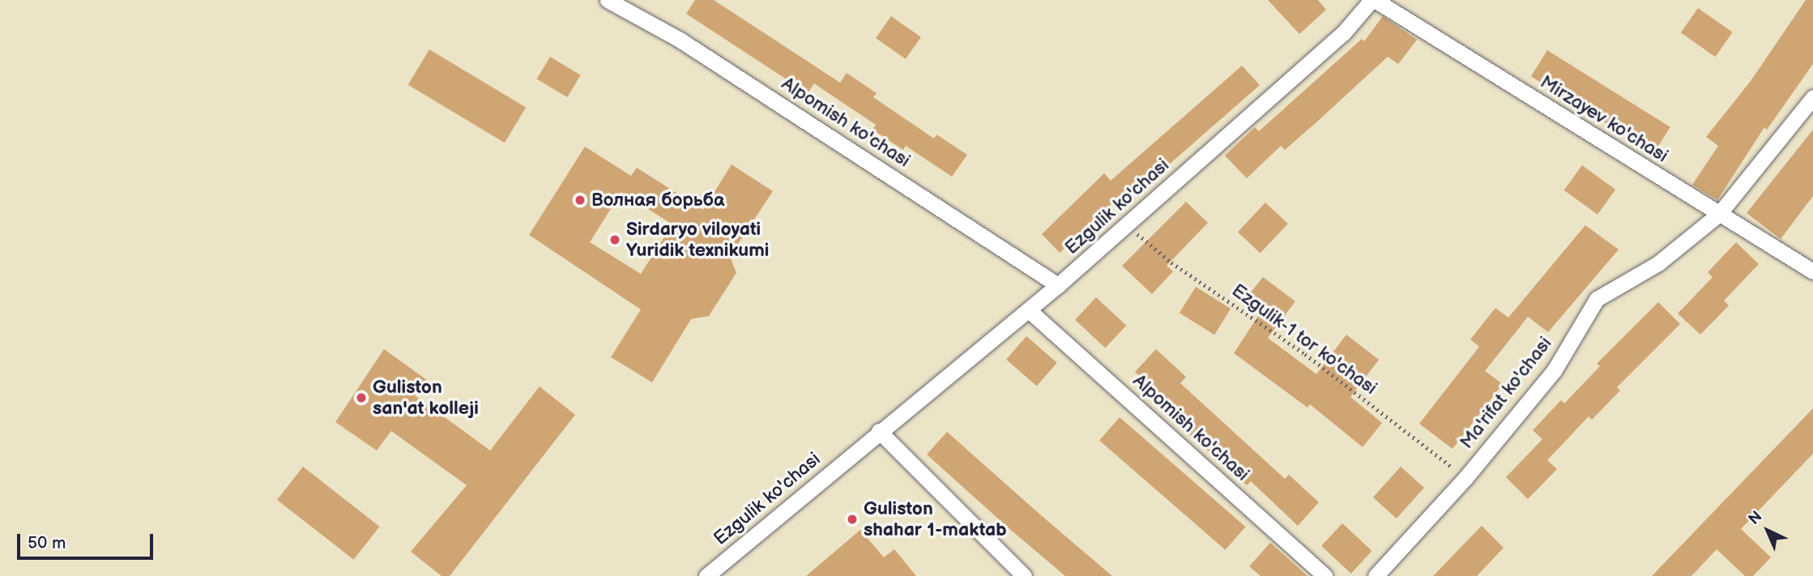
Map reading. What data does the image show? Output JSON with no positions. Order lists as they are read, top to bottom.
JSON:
{
  "streets": {
    "street": [
      "Mirzayev ko'chasi",
      "Alpomish ko'chasi",
      "Ezgulik ko'chasi",
      "Ma'rifat ko'chasi"
    ],
    "path": ["Ezgulik-1 tor ko'chasi"]
  },
  "crossings": [
    ["Mirzayev ko'chasi", "Ezgulik ko'chasi"],
    ["Mirzayev ko'chasi", "Ma'rifat ko'chasi"],
    ["Alpomish ko'chasi", "Ezgulik ko'chasi"],
    ["Ezgulik ko'chasi", "Ezgulik-1 tor ko'chasi"],
    ["Ezgulik-1 tor ko'chasi", "Ma'rifat ko'chasi"]
  ],
  "places": [
    "Волная борьба",
    "Sirdaryo viloyati Yuridik texnikumi",
    "Guliston san'at kolleji",
    "Guliston shahar 1-maktab"
  ],
  "scale_bar": "50 m",
  "north": "top left"
}
